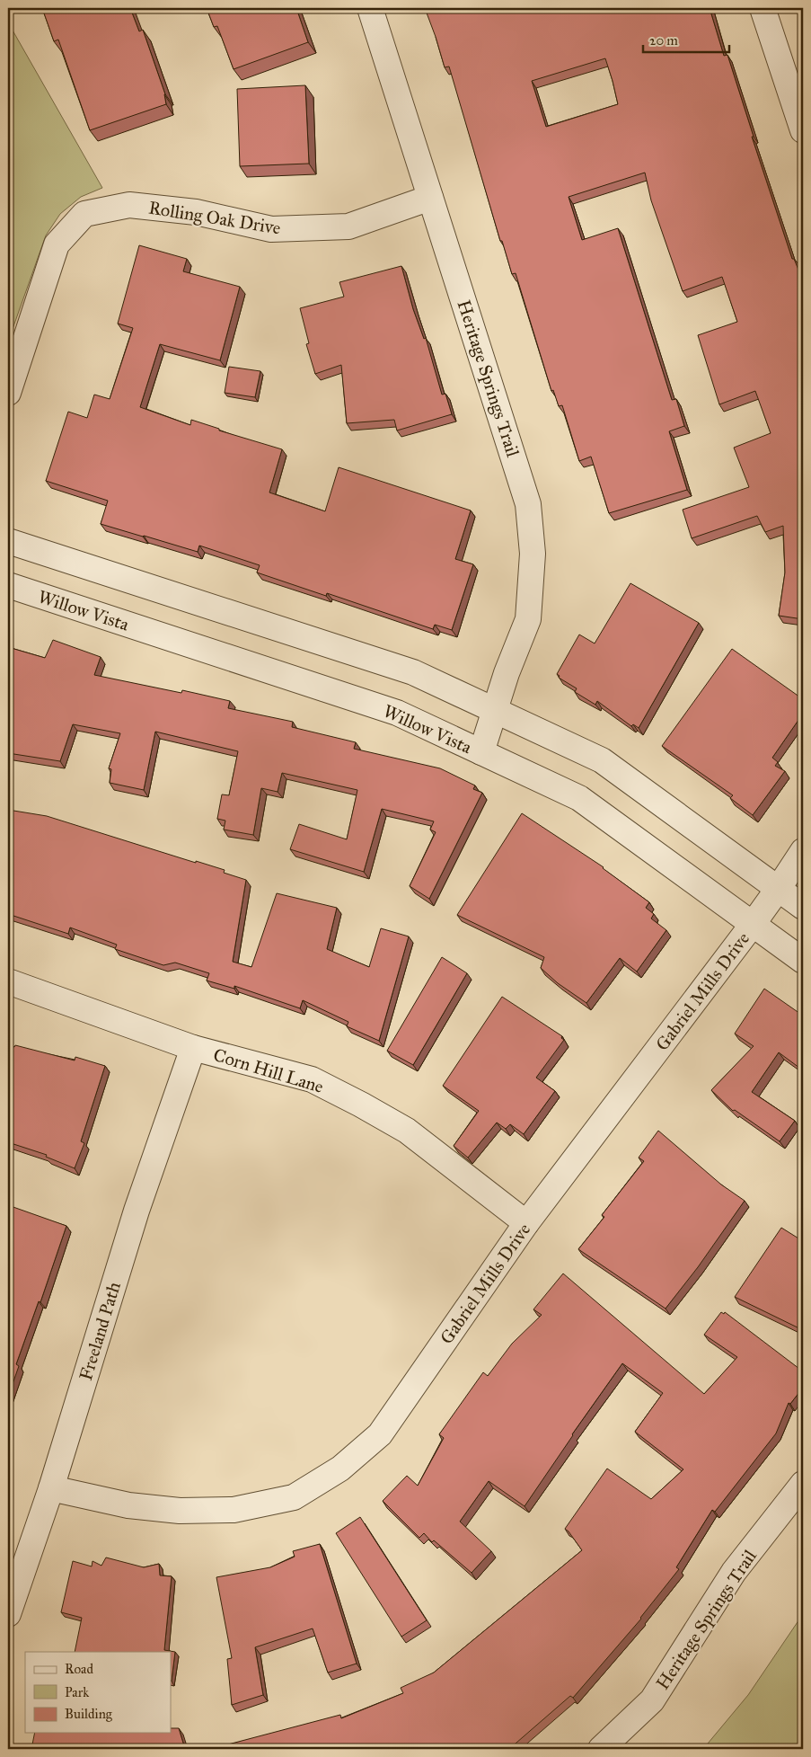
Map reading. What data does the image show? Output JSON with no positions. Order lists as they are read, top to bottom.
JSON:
{
  "streets": {
    "street": [
      "Rolling Oak Drive",
      "Heritage Springs Trail",
      "Willow Vista",
      "Gabriel Mills Drive",
      "Corn Hill Lane",
      "Freeland Path"
    ]
  },
  "crossings": [
    ["Rolling Oak Drive", "Heritage Springs Trail"],
    ["Heritage Springs Trail", "Willow Vista"],
    ["Willow Vista", "Gabriel Mills Drive"],
    ["Gabriel Mills Drive", "Corn Hill Lane"],
    ["Gabriel Mills Drive", "Freeland Path"],
    ["Corn Hill Lane", "Freeland Path"]
  ],
  "legend": ["Road", "Park", "Building"],
  "scale_bar": "20 m"
}
